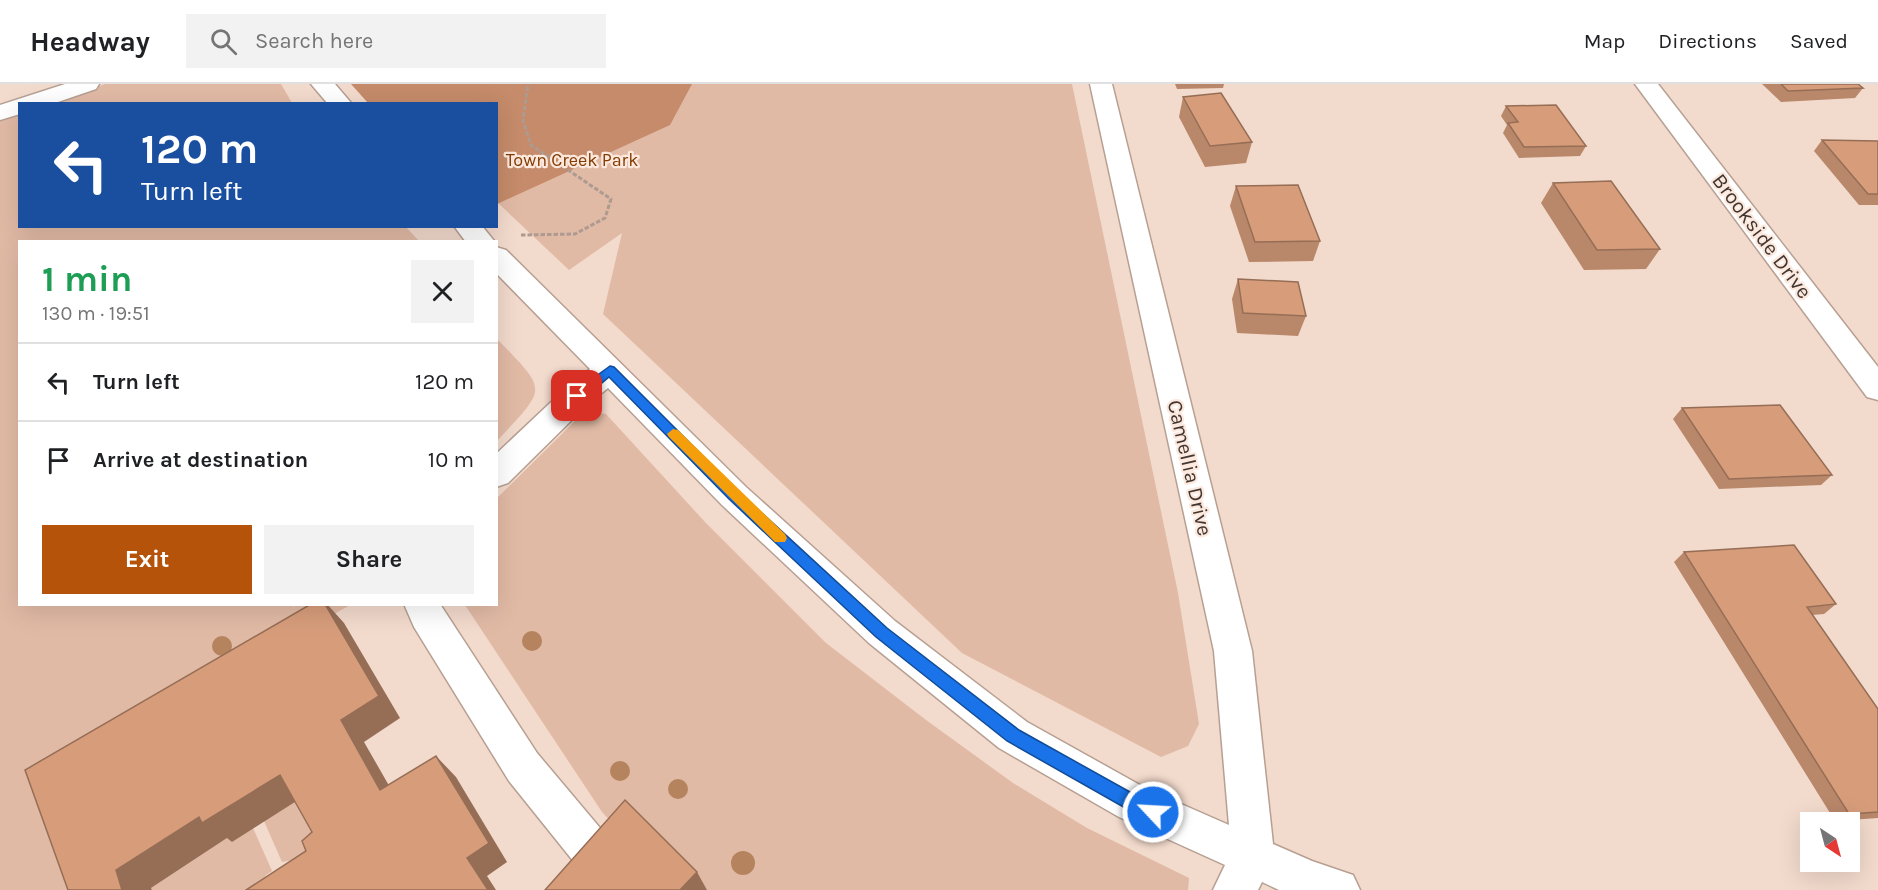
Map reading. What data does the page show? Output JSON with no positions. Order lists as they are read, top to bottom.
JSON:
{
  "streets": {
    "street": ["Brookside Drive", "Camellia Drive"]
  },
  "parks": ["Town Creek Park"],
  "north": "bottom right",
  "page": {
    "header": "Headway",
    "search": "Search here",
    "nav": ["Map", "Directions", "Saved"],
    "turn": ["120 m", "Turn left"],
    "heading": ["1 min", "130 m · 19:51"],
    "list": [
      {
        "name": "Turn left",
        "value": "120 m"
      },
      {
        "name": "Arrive at destination",
        "value": "10 m"
      }
    ],
    "buttons": ["Exit", "Share"]
  }
}
